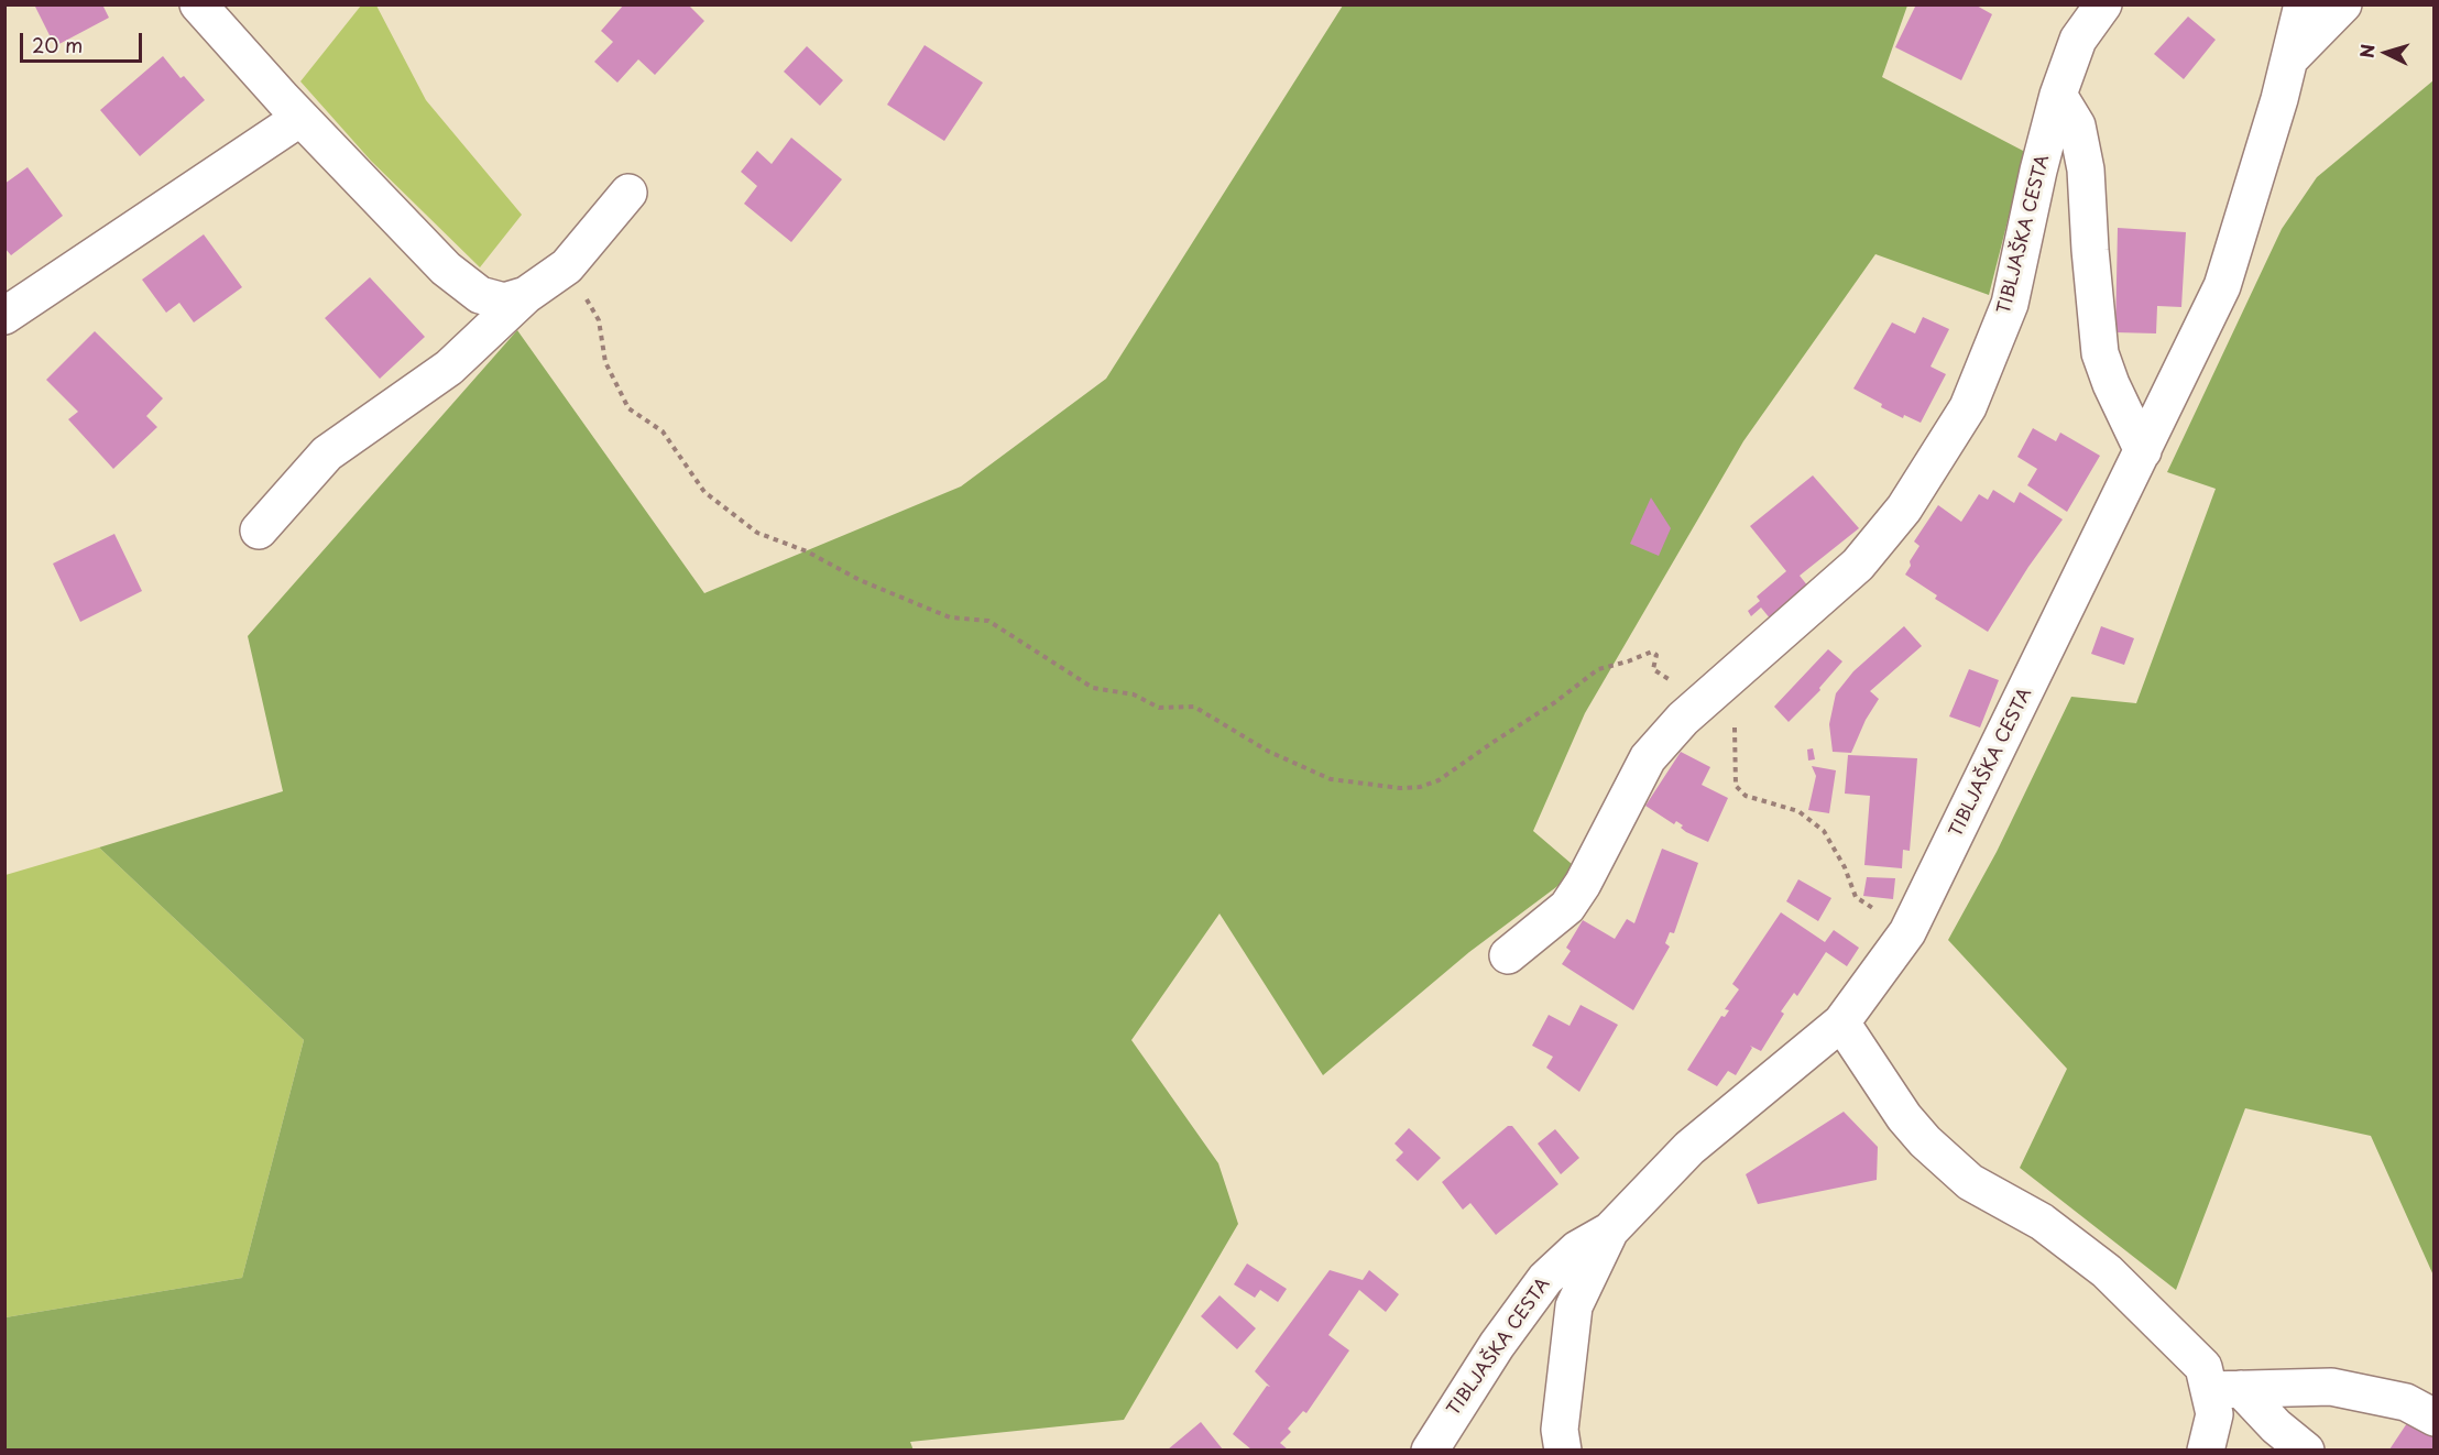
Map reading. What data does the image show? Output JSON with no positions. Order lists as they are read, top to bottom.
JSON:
{
  "streets": {
    "street": ["TIBLJAŠKA CESTA"]
  },
  "scale_bar": "20 m",
  "north": "left"
}
